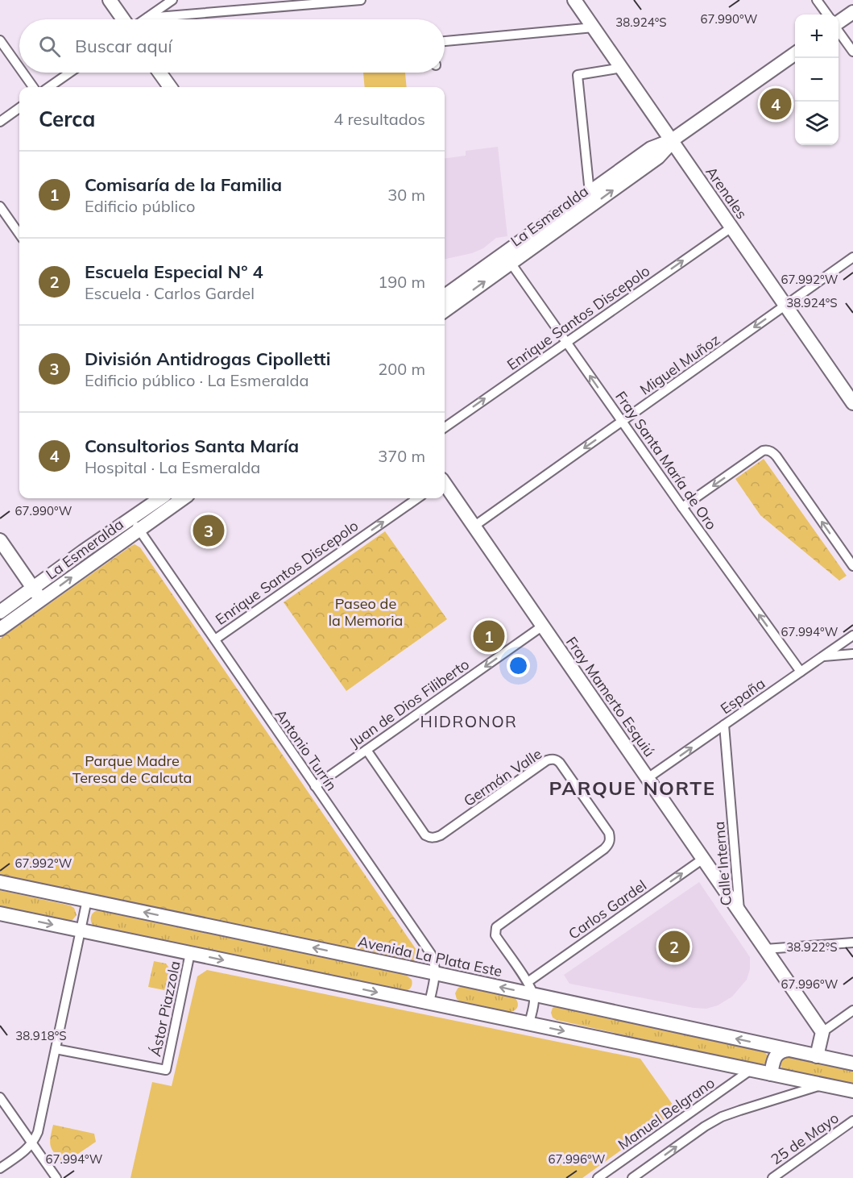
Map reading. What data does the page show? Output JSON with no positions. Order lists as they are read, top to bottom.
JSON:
{
  "streets": {
    "main road": [
      "Arenales",
      "La Esmeralda",
      "Fray Mamerto Esquiú",
      "Avenida La Plata Este"
    ],
    "street": [
      "Enrique Santos Discepolo",
      "Miguel Muñoz",
      "Fray Santa María de Oro",
      "España",
      "Juan de Dios Filiberto",
      "Antonio Turrín",
      "Germán Valle",
      "Calle Interna",
      "Carlos Gardel",
      "Ástor Piazzola",
      "Manuel Belgrano",
      "25 de Mayo"
    ]
  },
  "crossings": [
    ["Arenales", "La Esmeralda"],
    ["Arenales", "Enrique Santos Discepolo"],
    ["Arenales", "Miguel Muñoz"],
    ["La Esmeralda", "Fray Santa María de Oro"],
    ["La Esmeralda", "Antonio Turrín"],
    ["Enrique Santos Discepolo", "Fray Santa María de Oro"],
    ["Enrique Santos Discepolo", "Antonio Turrín"],
    ["Miguel Muñoz", "Fray Santa María de Oro"],
    ["Miguel Muñoz", "Fray Mamerto Esquiú"],
    ["Fray Santa María de Oro", "España"],
    ["España", "Fray Mamerto Esquiú"],
    ["España", "Calle Interna"],
    ["Fray Mamerto Esquiú", "Juan de Dios Filiberto"],
    ["Fray Mamerto Esquiú", "Calle Interna"],
    ["Fray Mamerto Esquiú", "Carlos Gardel"],
    ["Juan de Dios Filiberto", "Antonio Turrín"],
    ["Juan de Dios Filiberto", "Germán Valle"],
    ["Antonio Turrín", "Avenida La Plata Este"],
    ["Germán Valle", "Carlos Gardel"],
    ["Germán Valle", "Avenida La Plata Este"]
  ],
  "one_way": [
    "Enrique Santos Discepolo",
    "Miguel Muñoz",
    "Fray Santa María de Oro",
    "España",
    "Juan de Dios Filiberto",
    "Carlos Gardel"
  ],
  "districts": ["HIDRONOR", "PARQUE NORTE"],
  "parks": ["Paseo de la Memoria", "Parque Madre Teresa de Calcuta"],
  "page": {
    "map_buttons": ["+", "−"],
    "search": "Buscar aquí",
    "pins": [
      "4",
      "3",
      "1",
      "2"
    ],
    "heading": ["Cerca", "4 resultados"],
    "list": [
      {
        "mark": "1",
        "name": "Comisaría de la Familia",
        "note": "Edificio público",
        "value": "30 m"
      },
      {
        "mark": "2",
        "name": "Escuela Especial N° 4",
        "note": "Escuela · Carlos Gardel",
        "value": "190 m"
      },
      {
        "mark": "3",
        "name": "División Antidrogas Cipolletti",
        "note": "Edificio público · La Esmeralda",
        "value": "200 m"
      },
      {
        "mark": "4",
        "name": "Consultorios Santa María",
        "note": "Hospital · La Esmeralda",
        "value": "370 m"
      }
    ]
  },
  "coordinates": [
    "67.990°W",
    "38.924°S",
    "67.992°W",
    "67.994°W",
    "38.922°S",
    "67.996°W",
    "38.918°S"
  ]
}
